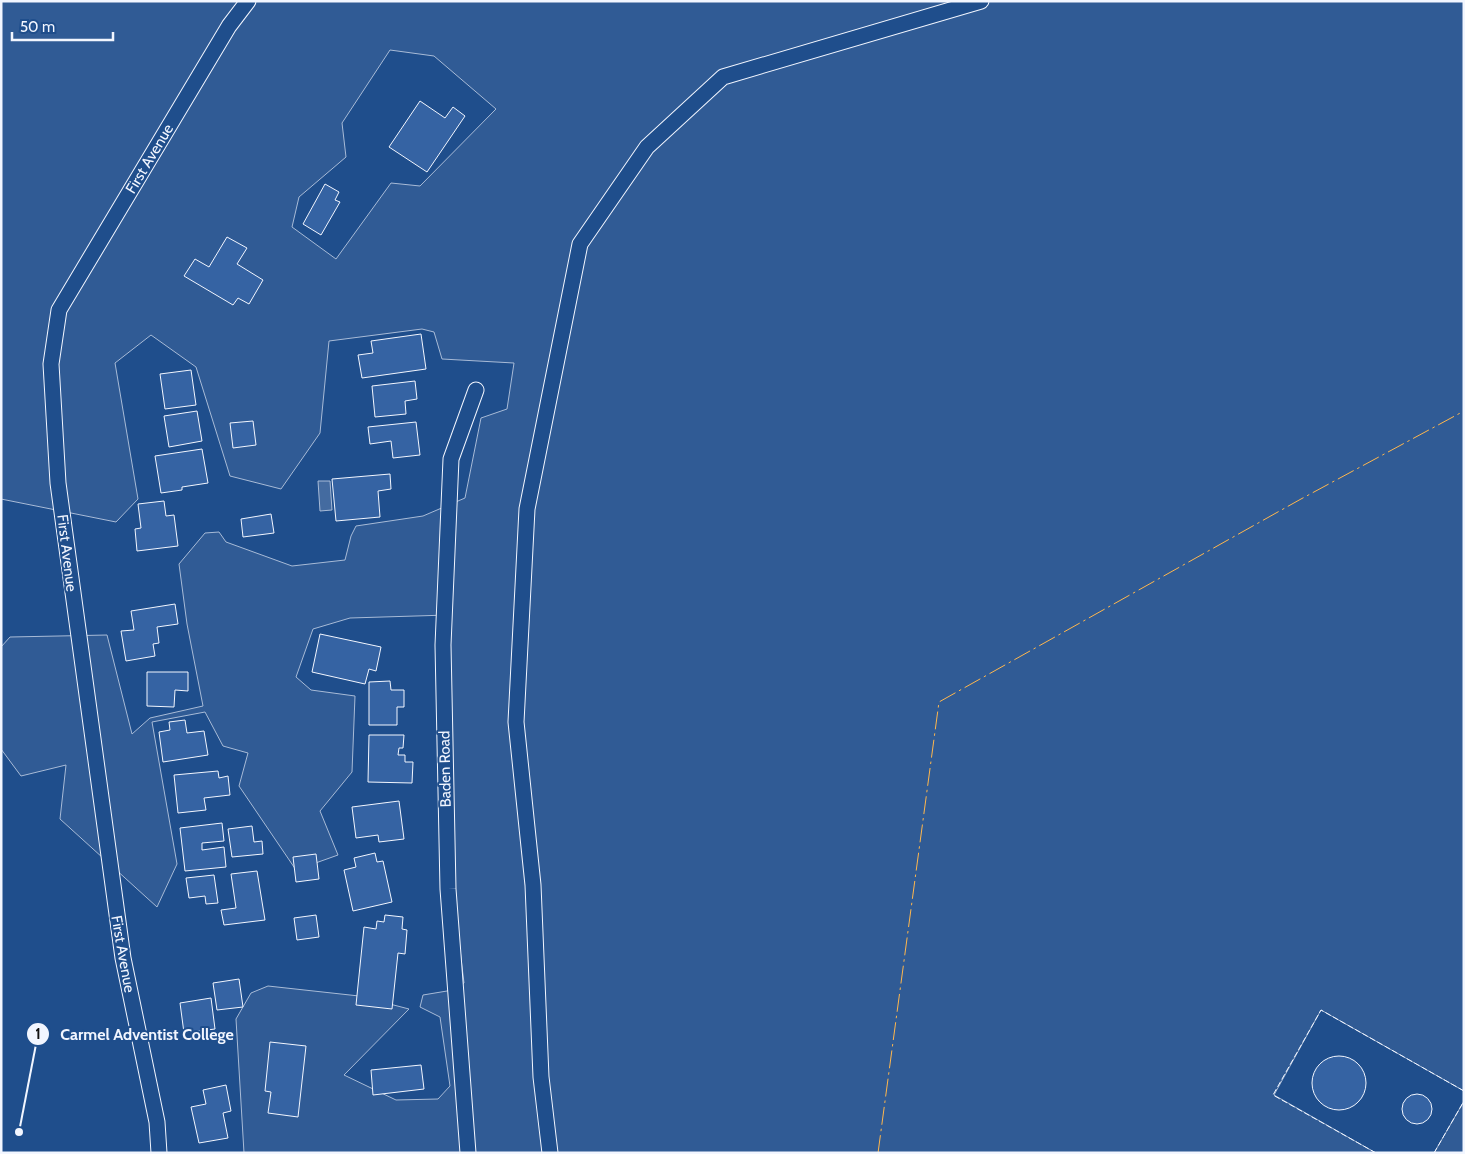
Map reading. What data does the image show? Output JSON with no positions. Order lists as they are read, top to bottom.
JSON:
{
  "streets": {
    "street": ["First Avenue", "Baden Road"]
  },
  "places": ["Carmel Adventist College"],
  "scale_bar": "50 m"
}
